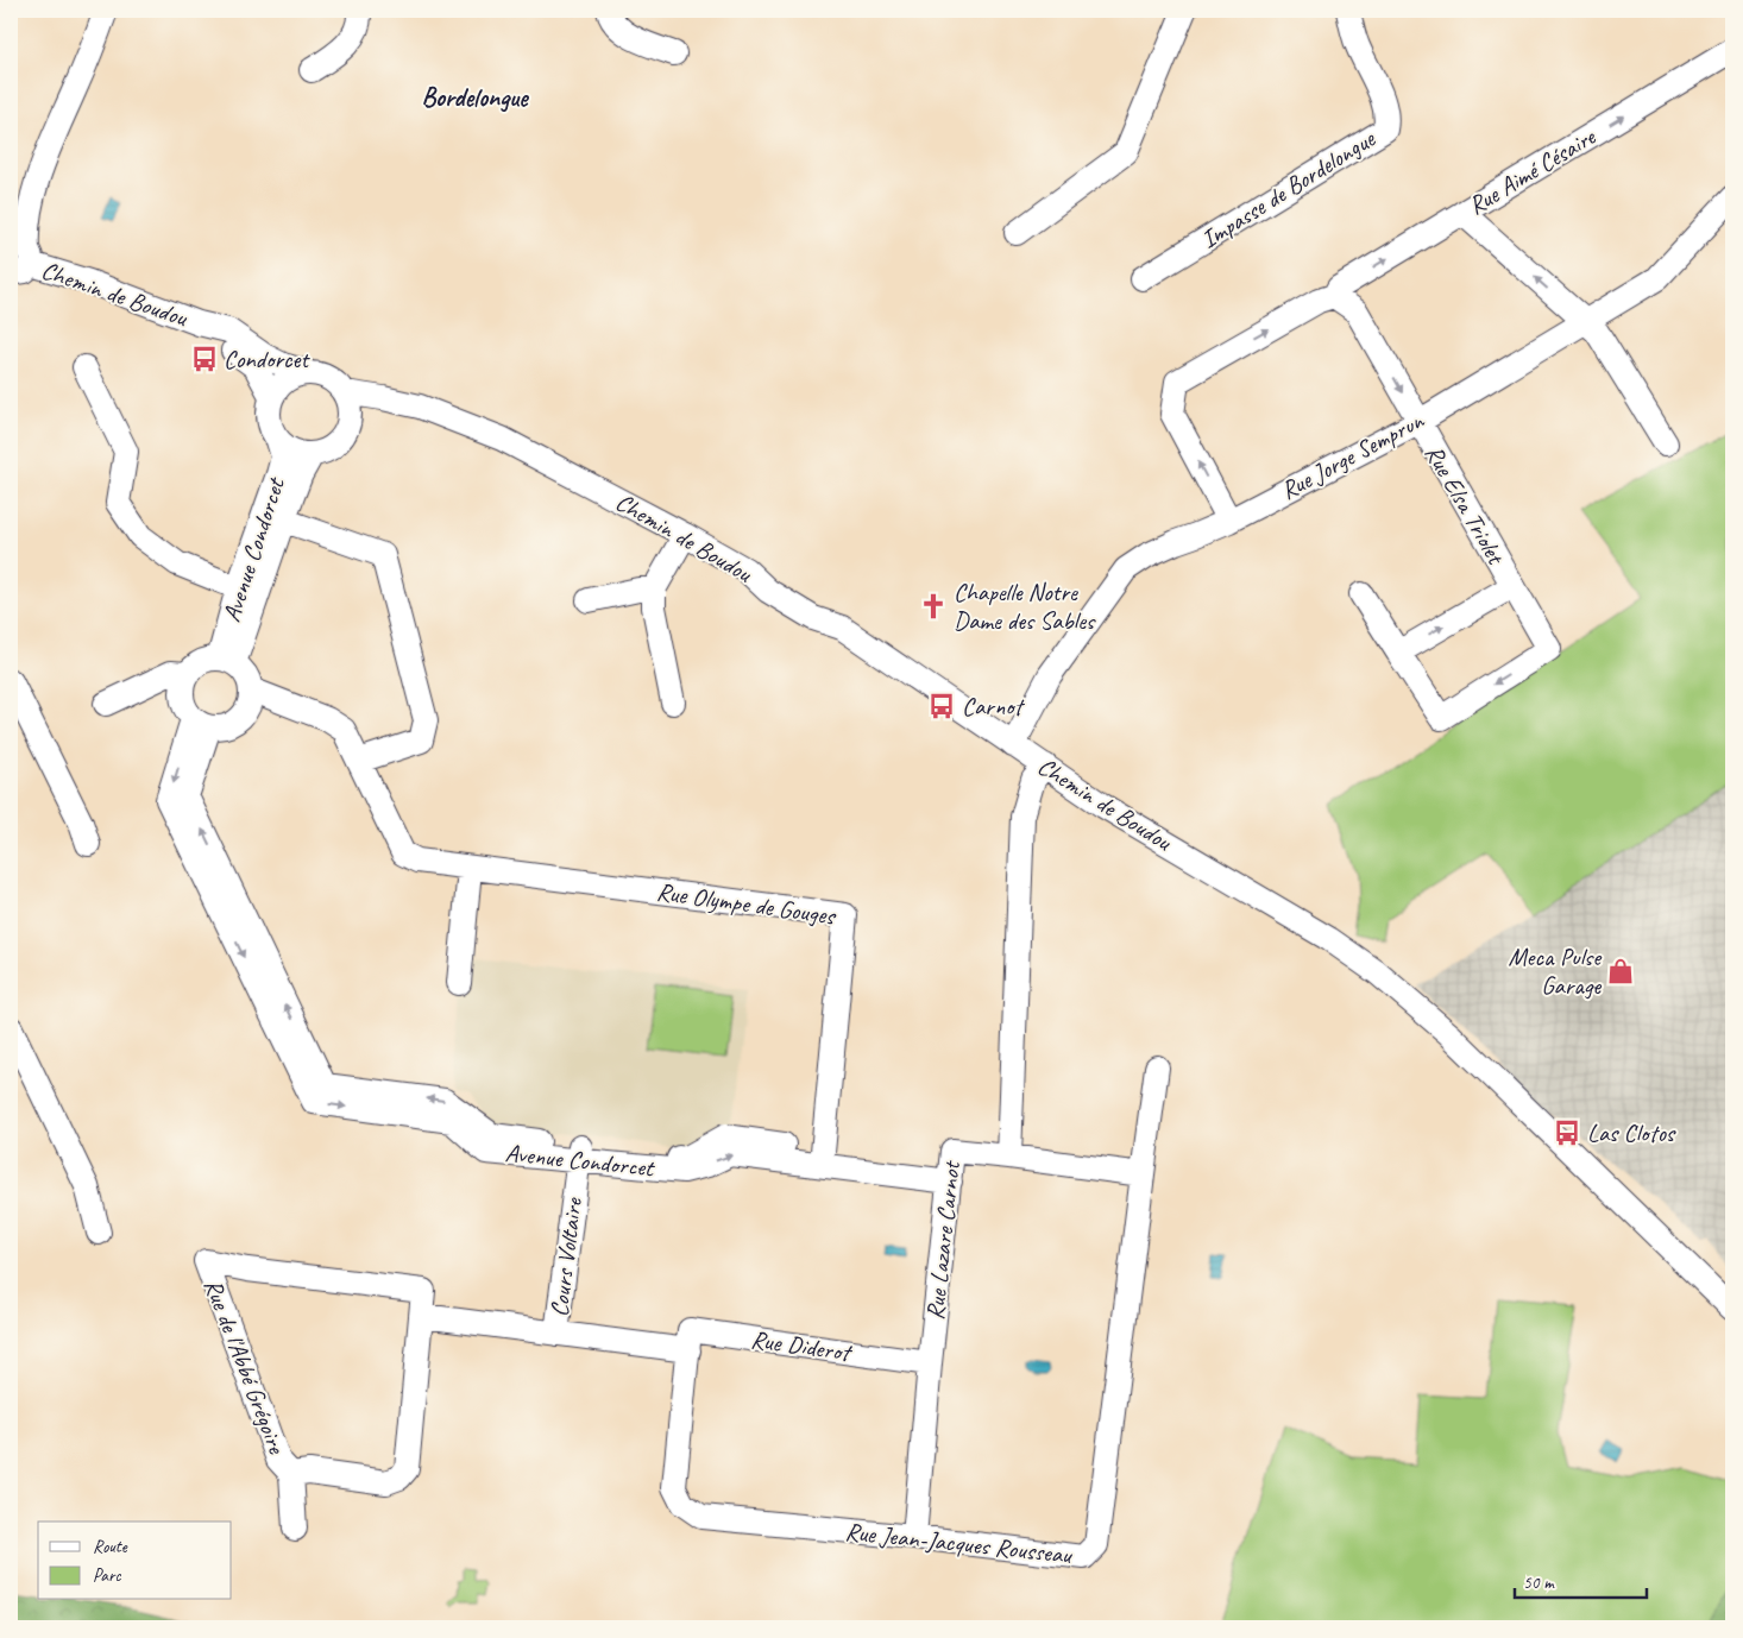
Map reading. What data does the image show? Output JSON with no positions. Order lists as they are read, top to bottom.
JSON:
{
  "streets": {
    "street": [
      "Rue Aimé Césaire",
      "Impasse de Bordelongue",
      "Chemin de Boudou",
      "Rue Jorge Semprun",
      "Rue Elsa Triolet",
      "Avenue Condorcet",
      "Rue Olympe de Gouges",
      "Rue Lazare Carnot",
      "Cours Voltaire",
      "Rue Diderot",
      "Rue de l'Abbé Grégoire",
      "Rue Jean-Jacques Rousseau"
    ]
  },
  "crossings": [
    ["Rue Aimé Césaire", "Rue Jorge Semprun"],
    ["Chemin de Boudou", "Rue Jorge Semprun"],
    ["Chemin de Boudou", "Avenue Condorcet"],
    ["Rue Jorge Semprun", "Rue Elsa Triolet"],
    ["Avenue Condorcet", "Rue Olympe de Gouges"],
    ["Avenue Condorcet", "Rue Lazare Carnot"],
    ["Avenue Condorcet", "Cours Voltaire"],
    ["Rue Lazare Carnot", "Rue Diderot"],
    ["Rue Lazare Carnot", "Rue Jean-Jacques Rousseau"],
    ["Cours Voltaire", "Rue Diderot"],
    ["Cours Voltaire", "Rue de l'Abbé Grégoire"],
    ["Cours Voltaire", "Rue Jean-Jacques Rousseau"],
    ["Rue Diderot", "Rue Jean-Jacques Rousseau"]
  ],
  "one_way": ["Rue Aimé Césaire"],
  "districts": ["Bordelongue"],
  "places": {
    "bus stop": ["Condorcet", "Carnot", "Las Clotos"],
    "church": ["Chapelle Notre Dame des Sables"],
    "shop": ["Meca Pulse Garage"]
  },
  "legend": ["Route", "Parc"],
  "scale_bar": "50 m"
}
